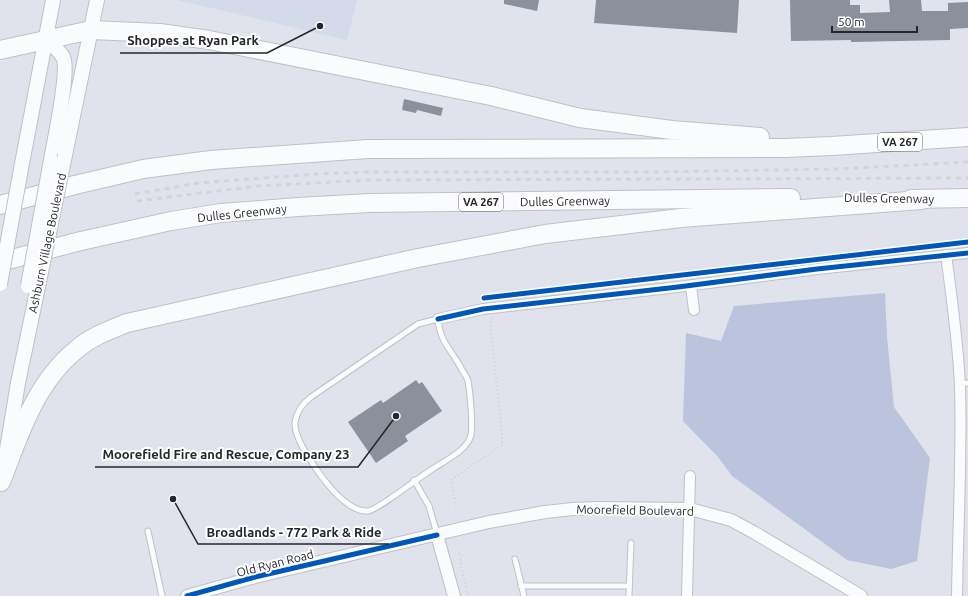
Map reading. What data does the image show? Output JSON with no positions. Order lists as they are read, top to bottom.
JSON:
{
  "streets": {
    "highway": ["VA 267", "Dulles Greenway"],
    "main road": ["Ashburn Village Boulevard"],
    "street": ["Moorefield Boulevard", "Old Ryan Road"]
  },
  "crossings": [
    ["Moorefield Boulevard", "Old Ryan Road"]
  ],
  "places": ["Shoppes at Ryan Park", "Moorefield Fire and Rescue, Company 23", "Broadlands - 772 Park & Ride"],
  "scale_bar": "50 m"
}
